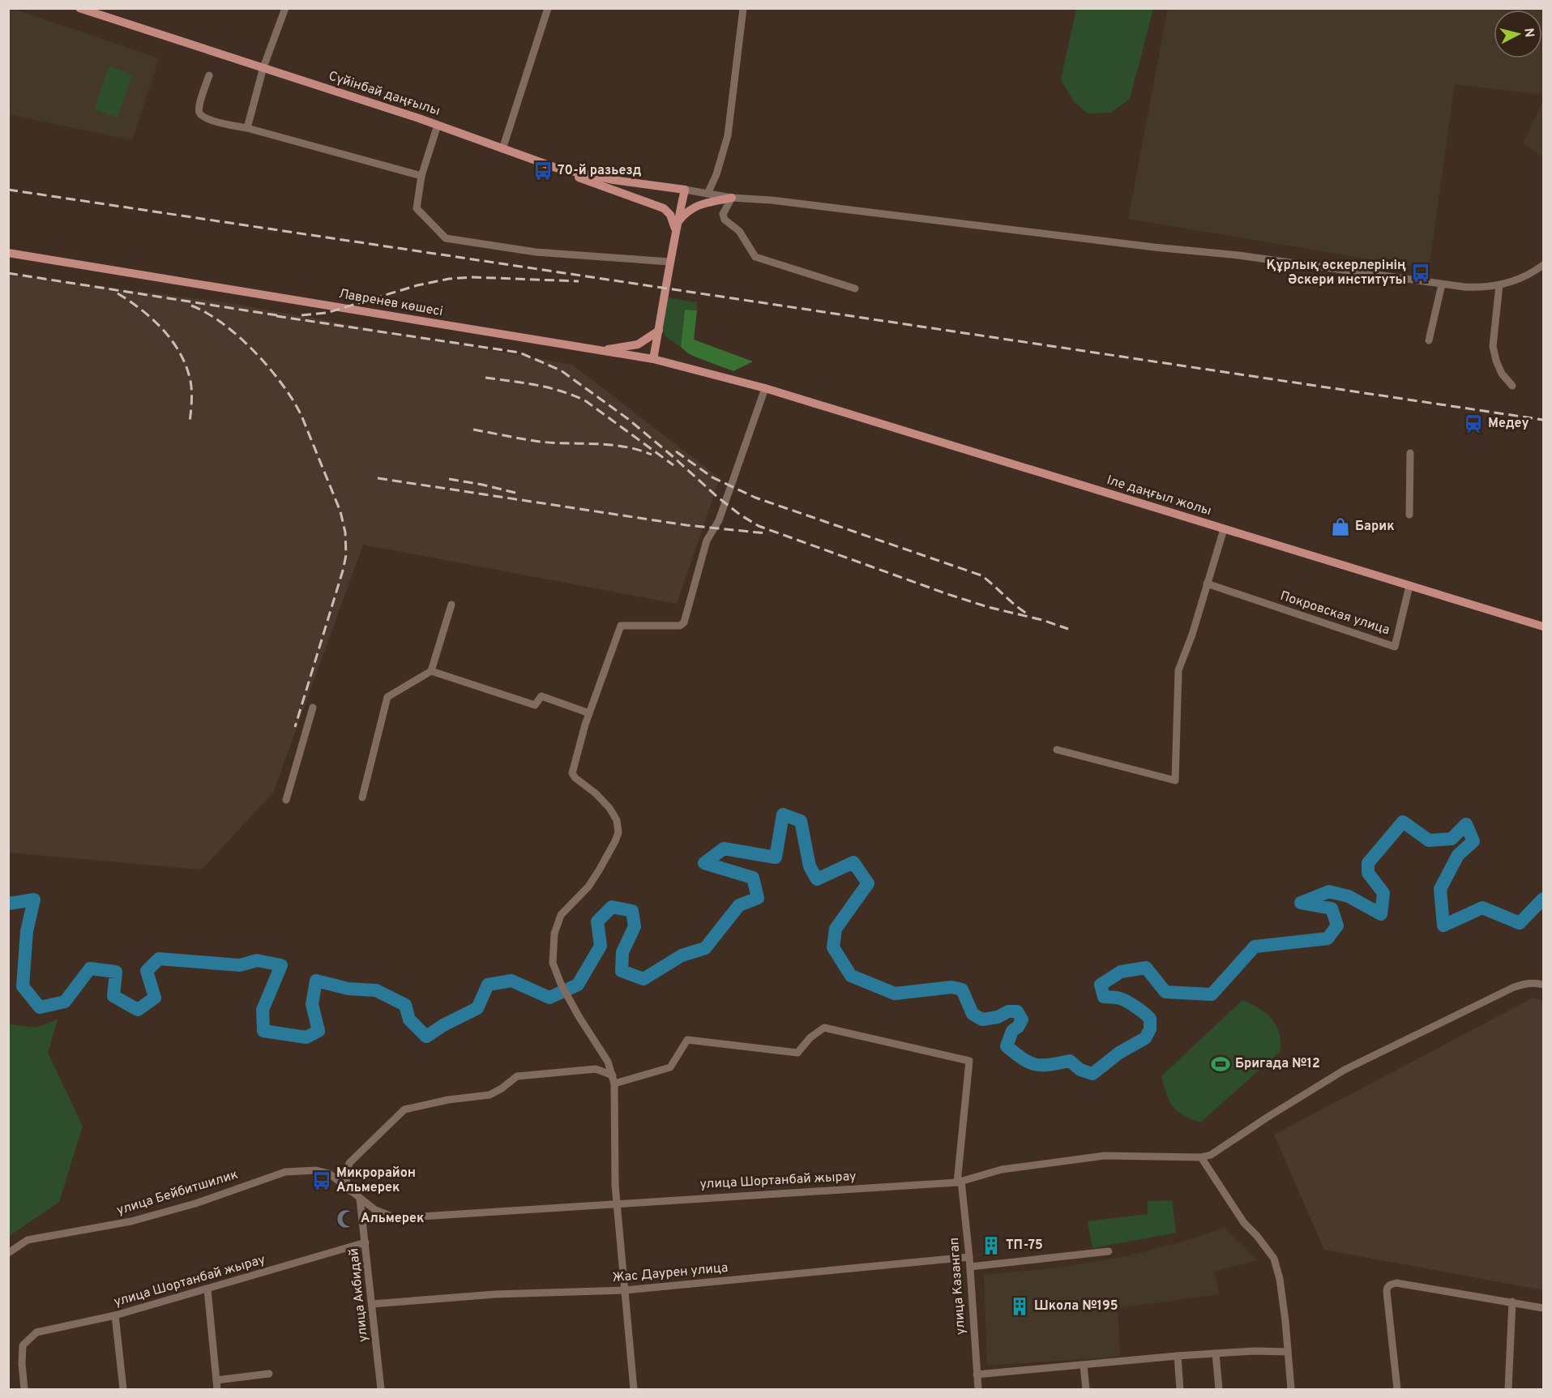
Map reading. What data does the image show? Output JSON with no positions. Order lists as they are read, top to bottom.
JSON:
{
  "streets": {
    "main road": ["Сүйінбай даңғылы", "Лавренев көшесі", "Іле даңғыл жолы"],
    "street": [
      "Покровская улица",
      "улица Шортанбай жырау",
      "улица Бейбитшилик",
      "Жас Даурен улица",
      "улица Казангап",
      "улица Акбидай"
    ]
  },
  "crossings": [
    ["Лавренев көшесі", "Іле даңғыл жолы"],
    ["Іле даңғыл жолы", "Покровская улица"],
    ["улица Шортанбай жырау", "улица Бейбитшилик"],
    ["улица Шортанбай жырау", "улица Казангап"],
    ["улица Шортанбай жырау", "улица Акбидай"],
    ["улица Бейбитшилик", "улица Акбидай"],
    ["Жас Даурен улица", "улица Казангап"],
    ["Жас Даурен улица", "улица Акбидай"]
  ],
  "places": {
    "bus stop": ["70-й разьезд", "Құрлық әскерлерінің Әскери институты", "Микрорайон Альмерек"],
    "station": ["Медеу"],
    "shop": ["Барик"],
    "sports": ["Бригада №12"],
    "mosque": ["Альмерек"],
    "building": ["ТП-75", "Школа №195"]
  },
  "north": "right"
}
